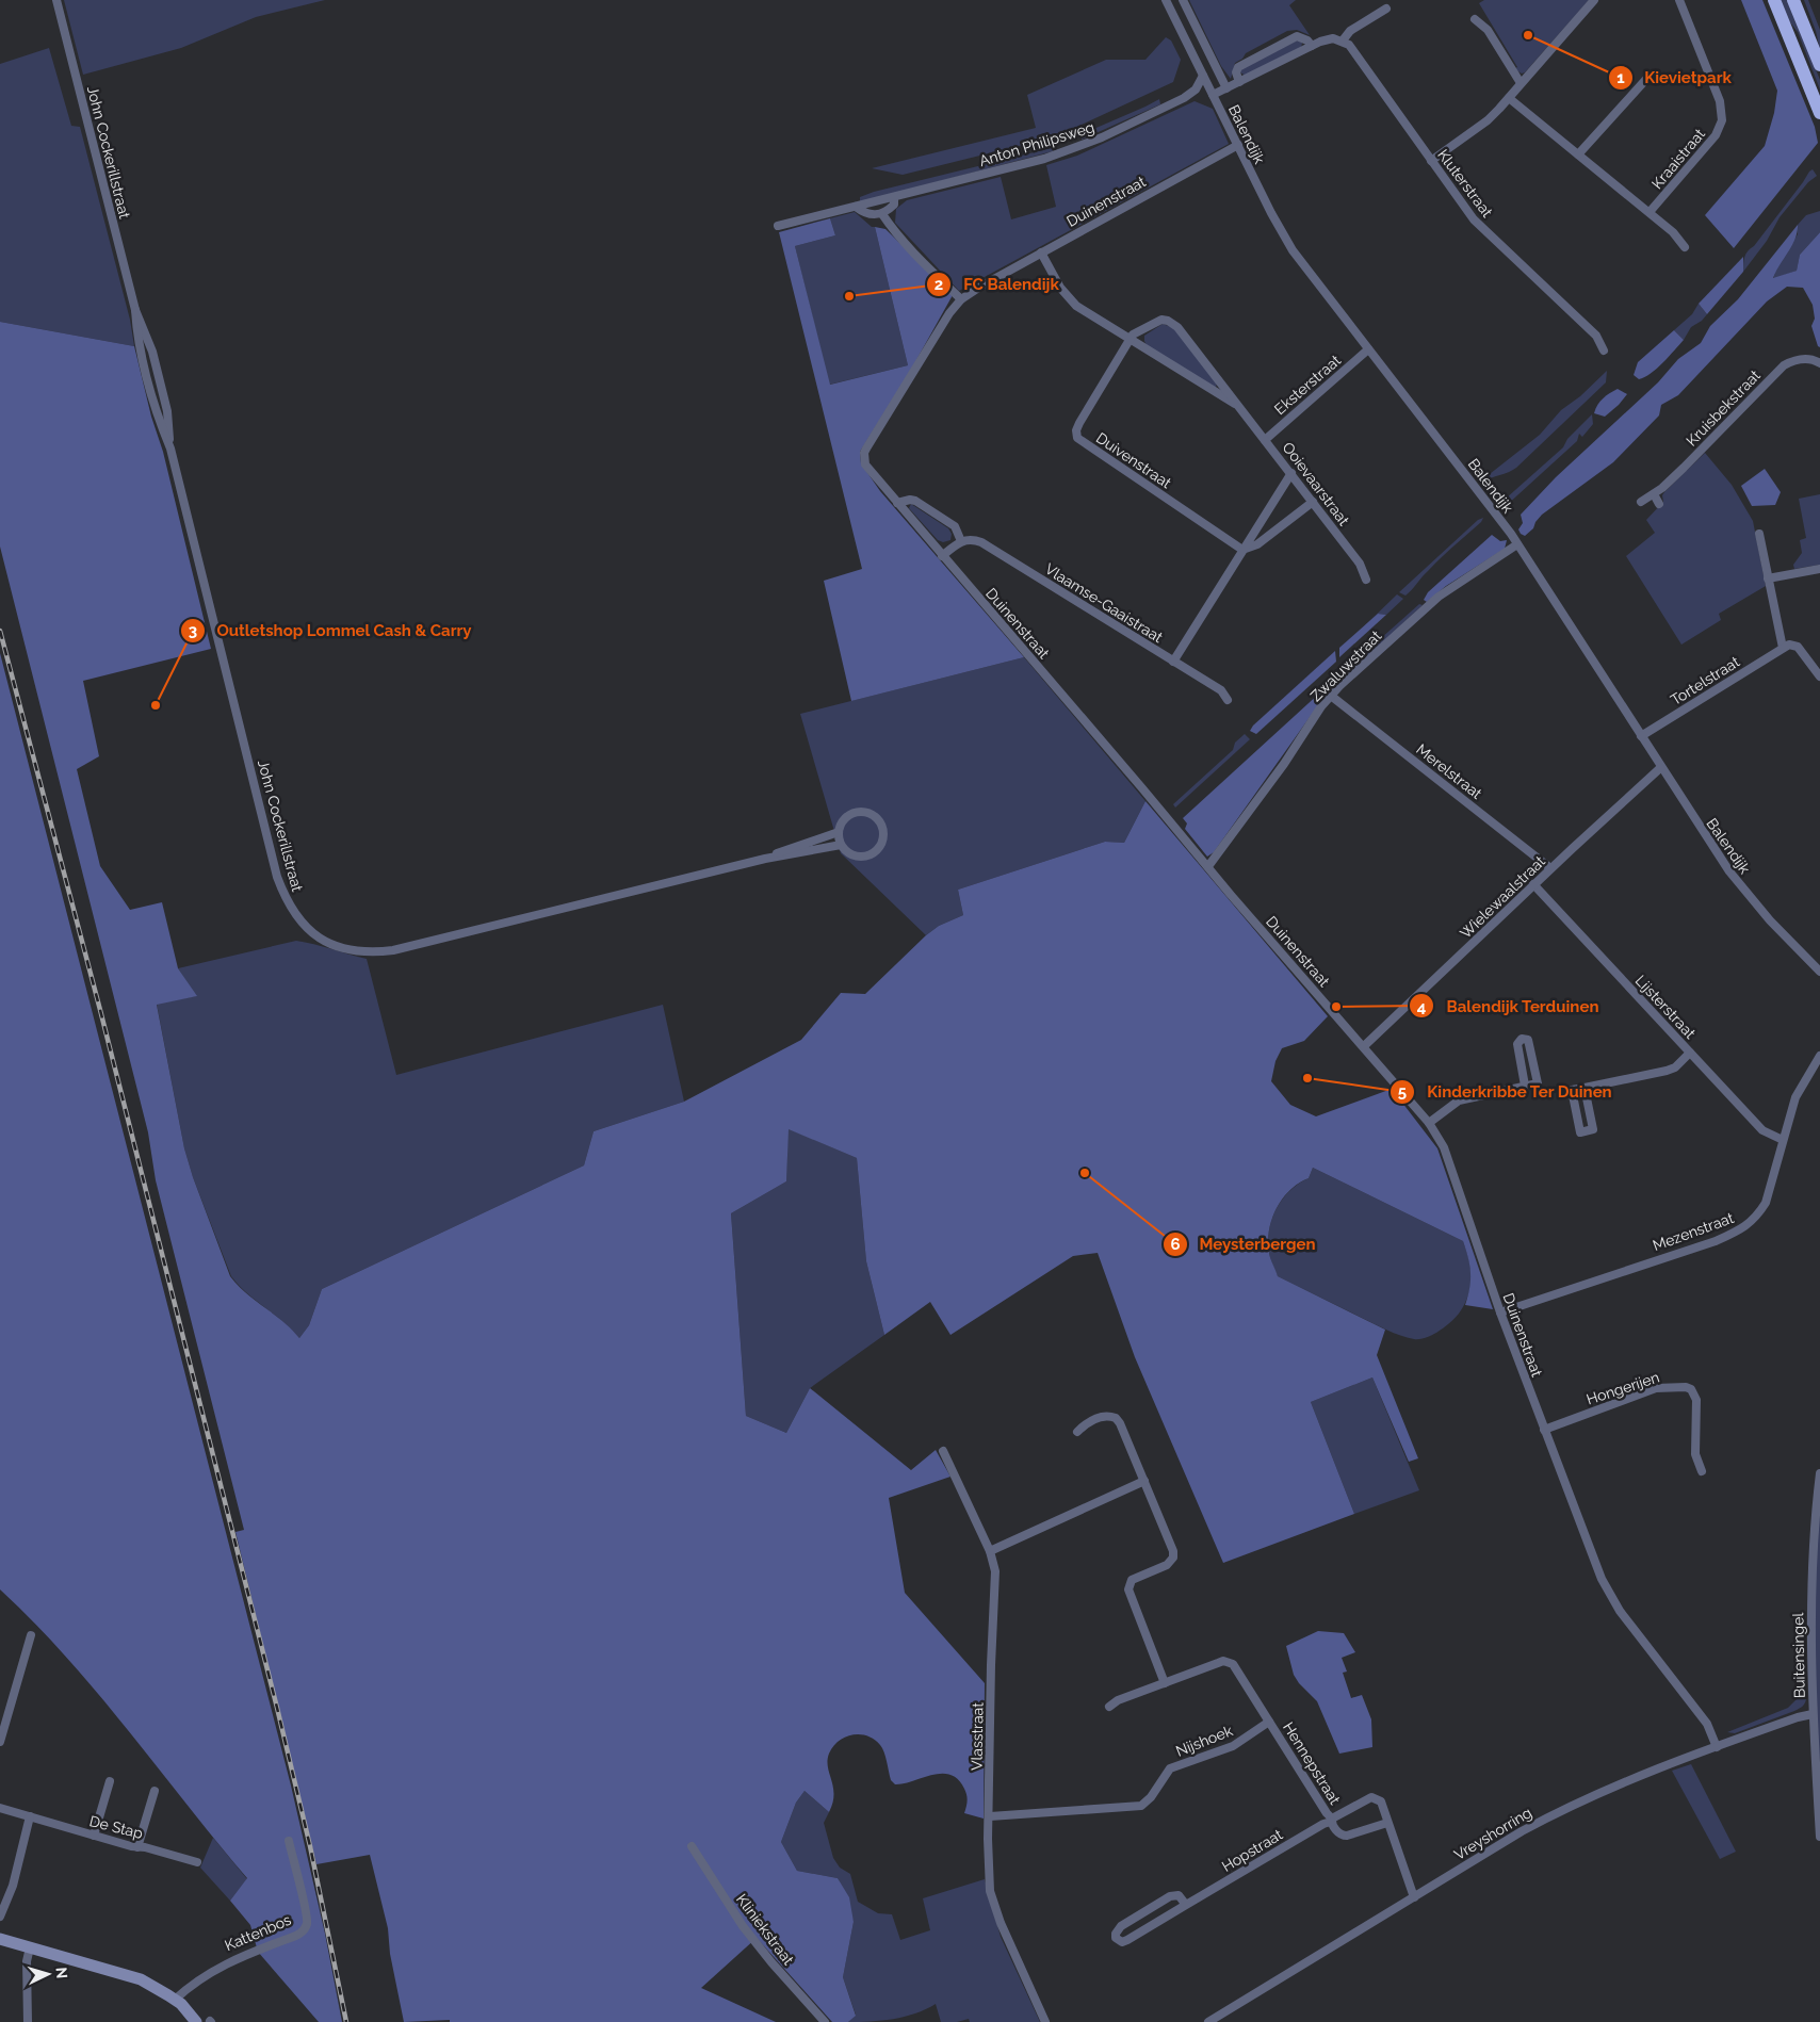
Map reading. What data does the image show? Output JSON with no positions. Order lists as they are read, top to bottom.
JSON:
{
  "streets": {
    "street": [
      "Balendijk",
      "Anton Philipsweg",
      "John Cockerillstraat",
      "Kraaistraat",
      "Kluterstraat",
      "Duinenstraat",
      "Eksterstraat",
      "Kruisbekstraat",
      "Duivenstraat",
      "Ooievaarstraat",
      "Vlaamse-Gaaistraat",
      "Zwaluwstraat",
      "Tortelstraat",
      "Merelstraat",
      "Wielewaalstraat",
      "Lijsterstraat",
      "Mezenstraat",
      "Hongerijen",
      "Buitensingel",
      "Vlasstraat",
      "Nijshoek",
      "Hennepstraat",
      "De Stap",
      "Vreyshorring",
      "Hopstraat",
      "Kliniekstraat",
      "Kattenbos"
    ]
  },
  "crossings": [
    ["Balendijk", "Anton Philipsweg"],
    ["Balendijk", "Duinenstraat"],
    ["Balendijk", "Eksterstraat"],
    ["Balendijk", "Zwaluwstraat"],
    ["Balendijk", "Tortelstraat"],
    ["Balendijk", "Wielewaalstraat"],
    ["Duinenstraat", "Ooievaarstraat"],
    ["Duinenstraat", "Zwaluwstraat"],
    ["Duinenstraat", "Wielewaalstraat"],
    ["Duinenstraat", "Mezenstraat"],
    ["Duinenstraat", "Hongerijen"],
    ["Duinenstraat", "Vreyshorring"],
    ["Eksterstraat", "Ooievaarstraat"],
    ["Duivenstraat", "Ooievaarstraat"],
    ["Zwaluwstraat", "Merelstraat"],
    ["Merelstraat", "Wielewaalstraat"],
    ["Wielewaalstraat", "Lijsterstraat"],
    ["Lijsterstraat", "Mezenstraat"],
    ["Buitensingel", "Vreyshorring"],
    ["Vlasstraat", "Nijshoek"],
    ["Nijshoek", "Hennepstraat"],
    ["Hennepstraat", "Vreyshorring"],
    ["Hennepstraat", "Hopstraat"]
  ],
  "places": [
    "Kievietpark",
    "FC Balendijk",
    "Outletshop Lommel Cash & Carry",
    "Balendijk Terduinen",
    "Kinderkribbe Ter Duinen",
    "Meysterbergen"
  ],
  "north": "right"
}
